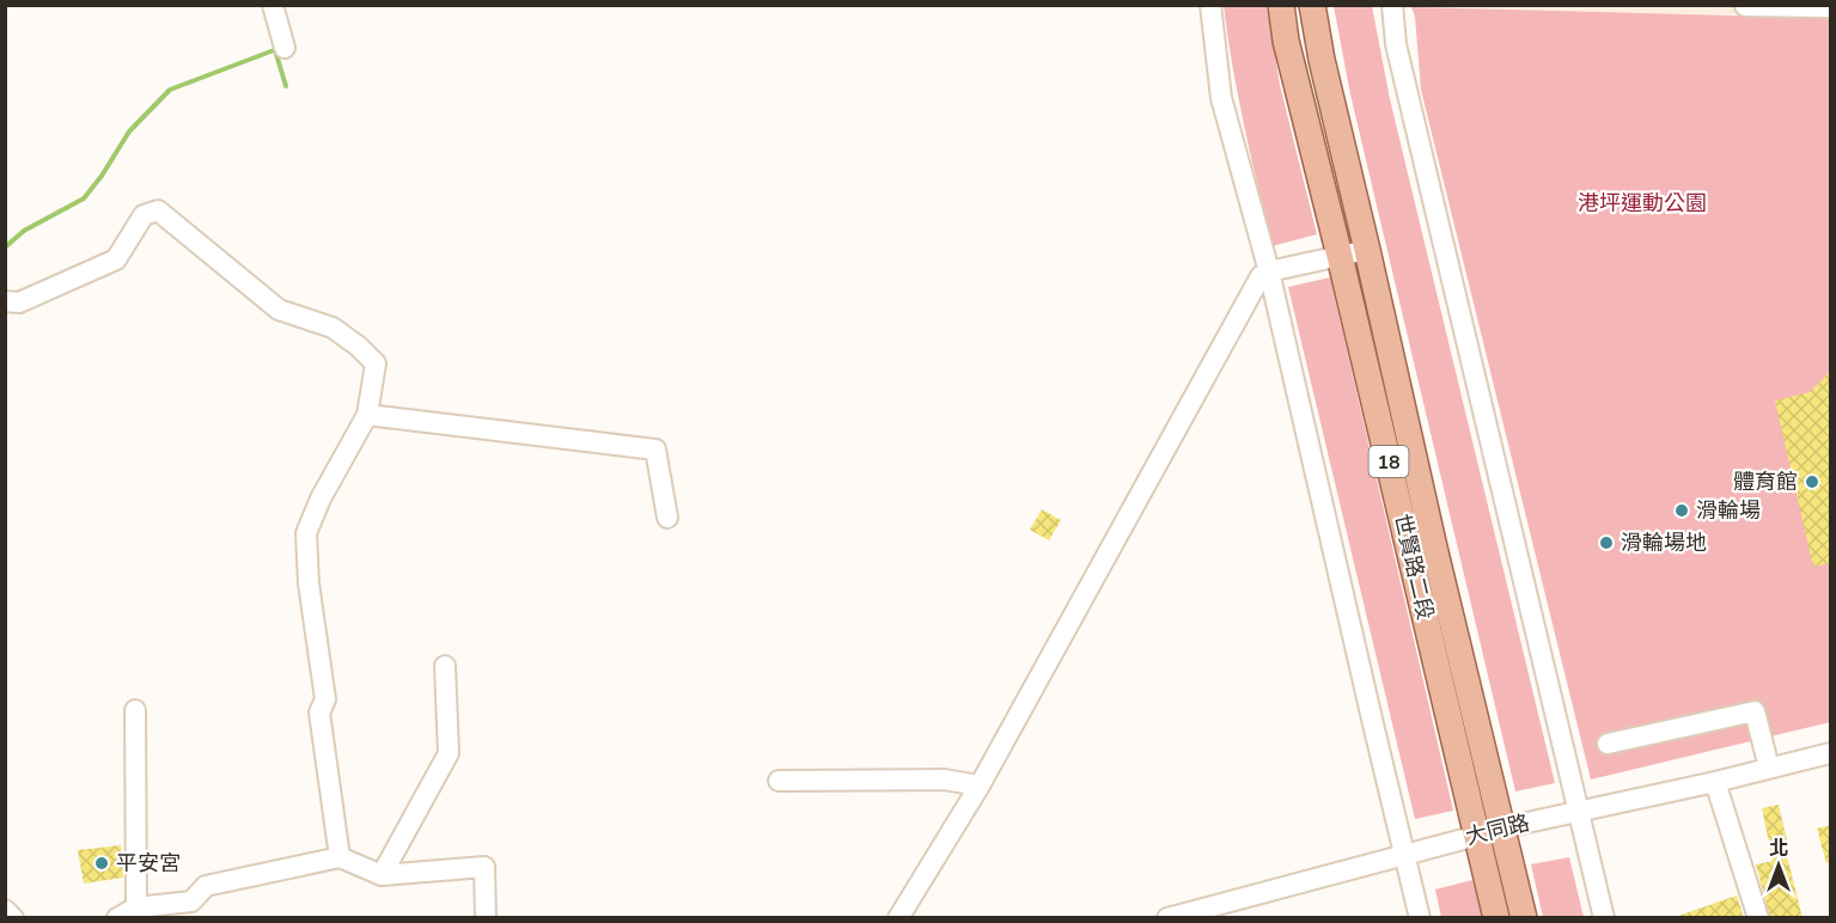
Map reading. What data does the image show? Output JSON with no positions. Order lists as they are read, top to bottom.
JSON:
{
  "streets": {
    "main road": ["18", "世賢路二段"],
    "street": ["大同路"]
  },
  "crossings": [
    ["世賢路二段", "大同路"]
  ],
  "parks": ["港坪運動公園"],
  "places": [
    "體育館",
    "滑輪場",
    "滑輪場地",
    "平安宮"
  ],
  "north": "top"
}
